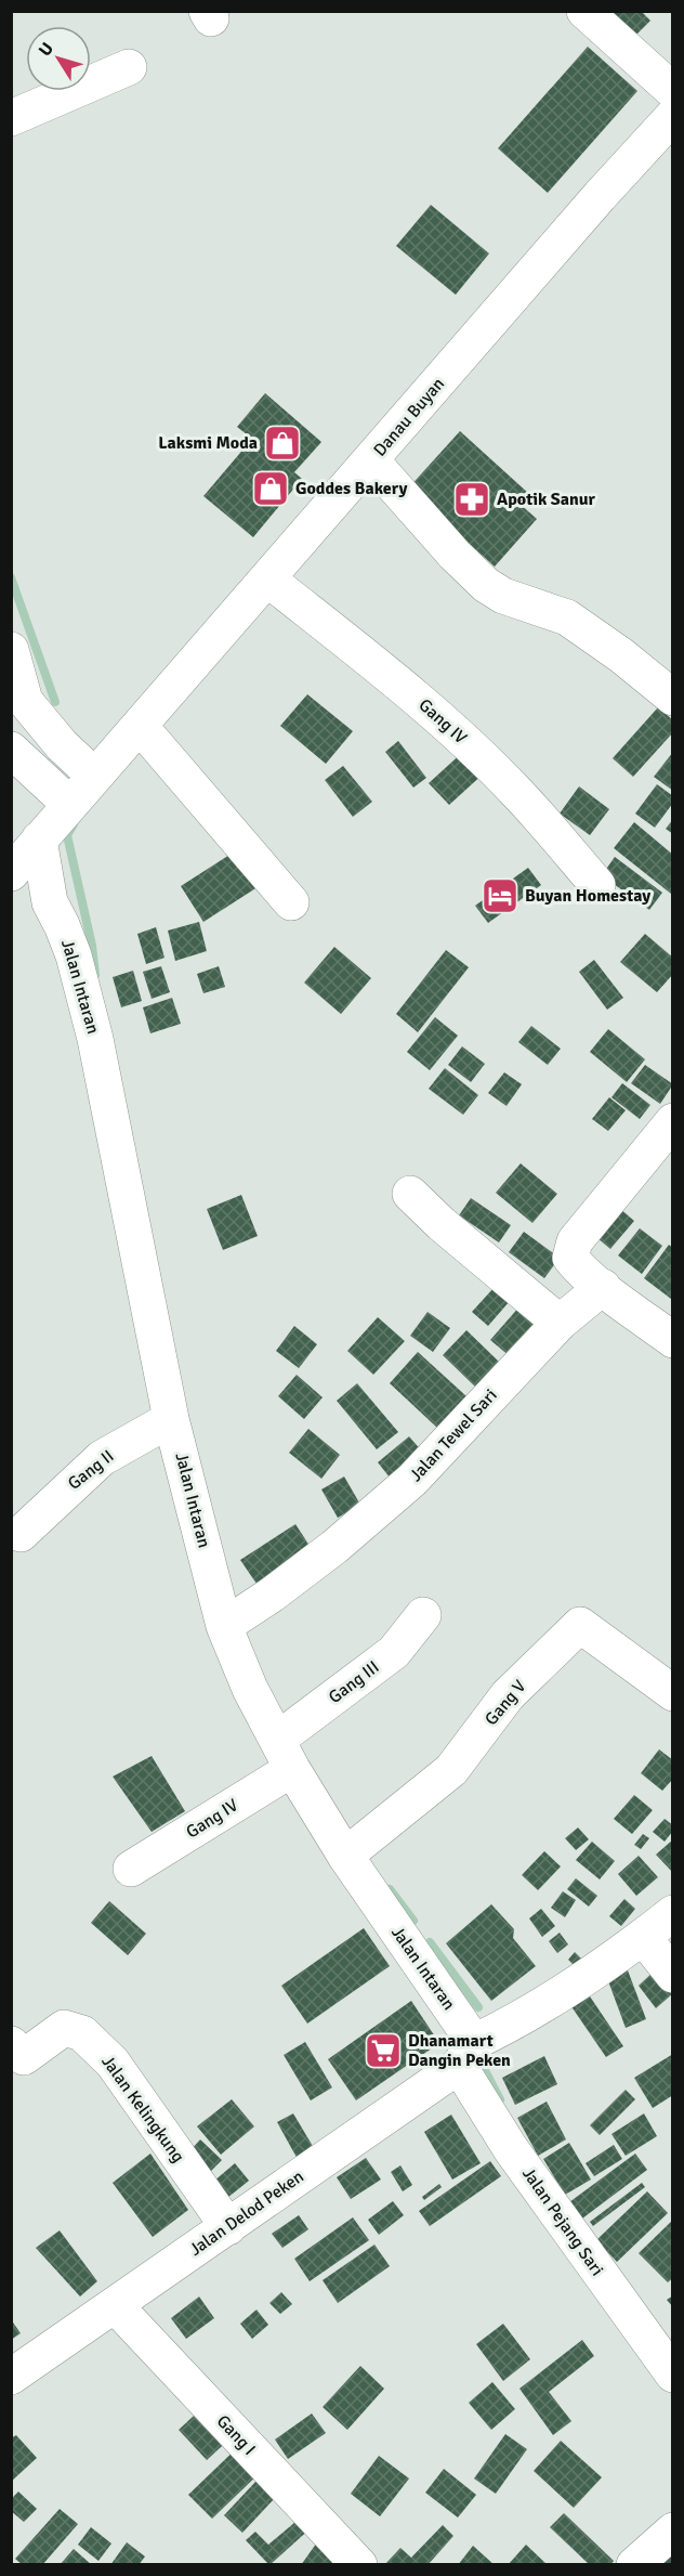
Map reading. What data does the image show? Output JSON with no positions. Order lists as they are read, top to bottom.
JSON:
{
  "streets": {
    "street": [
      "Danau Buyan",
      "Gang IV",
      "Jalan Intaran",
      "Jalan Tewel Sari",
      "Gang II",
      "Gang III",
      "Gang V",
      "Jalan Kelingkung",
      "Jalan Delod Peken",
      "Jalan Pejang Sari",
      "Gang I"
    ]
  },
  "crossings": [
    ["Danau Buyan", "Gang IV"],
    ["Danau Buyan", "Jalan Intaran"],
    ["Gang IV", "Jalan Intaran"],
    ["Gang IV", "Gang III"],
    ["Jalan Intaran", "Jalan Tewel Sari"],
    ["Jalan Intaran", "Gang II"],
    ["Jalan Intaran", "Gang III"],
    ["Jalan Intaran", "Gang V"],
    ["Jalan Intaran", "Jalan Delod Peken"],
    ["Jalan Intaran", "Jalan Pejang Sari"],
    ["Jalan Kelingkung", "Jalan Delod Peken"],
    ["Jalan Delod Peken", "Jalan Pejang Sari"],
    ["Jalan Delod Peken", "Gang I"]
  ],
  "places": {
    "shop": ["Laksmi Moda", "Goddes Bakery"],
    "pharmacy": ["Apotik Sanur"],
    "hotel": ["Buyan Homestay"],
    "supermarket": ["Dhanamart Dangin Peken"]
  },
  "north": "top left"
}
